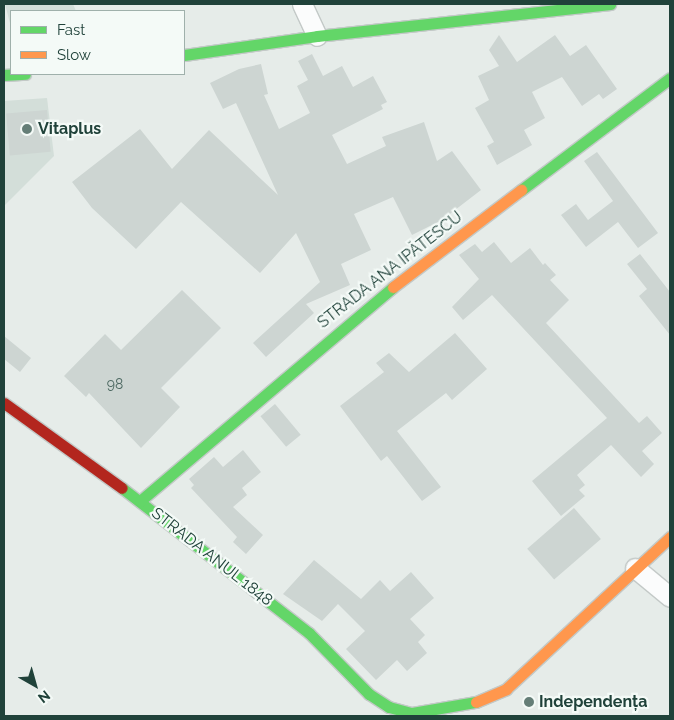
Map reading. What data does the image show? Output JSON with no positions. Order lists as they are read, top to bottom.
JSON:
{
  "streets": {
    "main road": ["STRADA ANA IPĂTESCU", "STRADA ANUL 1848"]
  },
  "crossings": [
    ["STRADA ANA IPĂTESCU", "STRADA ANUL 1848"]
  ],
  "places": ["Vitaplus", "Independența"],
  "house_numbers": ["98"],
  "legend": ["Fast", "Slow"],
  "north": "bottom right"
}
